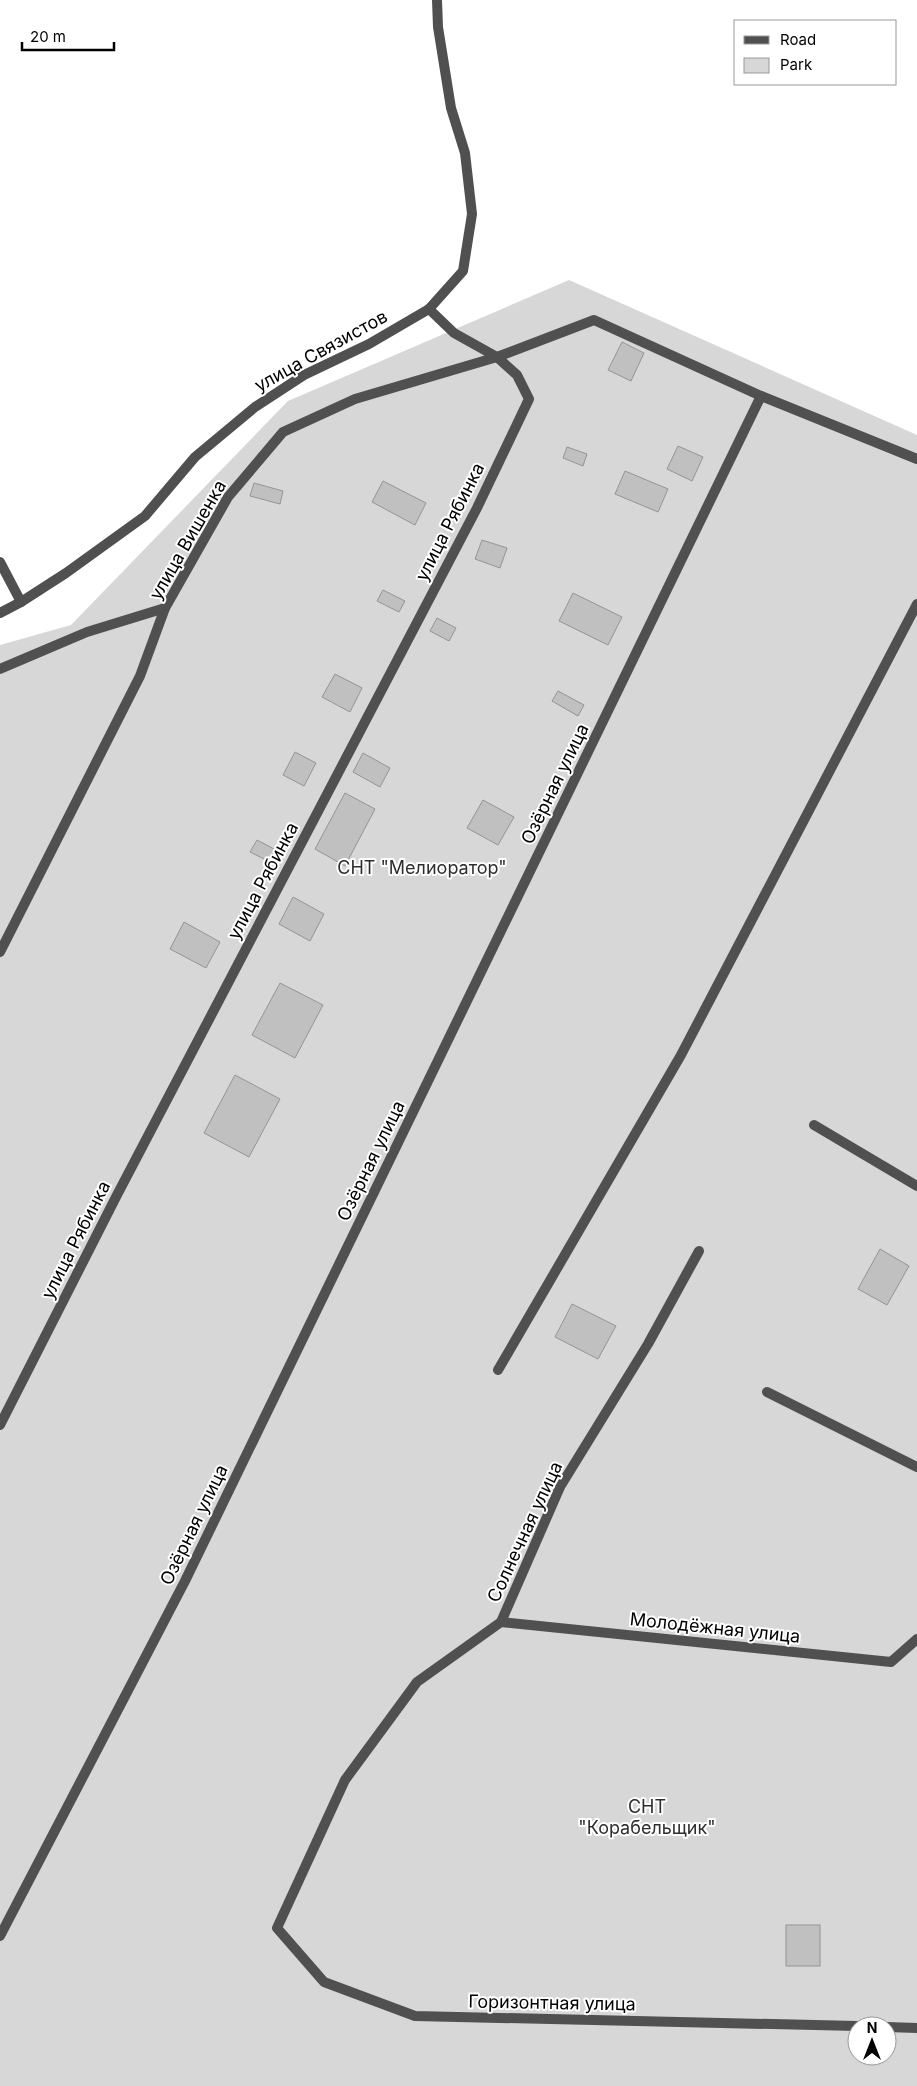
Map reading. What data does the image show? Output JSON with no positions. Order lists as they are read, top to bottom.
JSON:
{
  "streets": {
    "street": [
      "улица Связистов",
      "улица Рябинка",
      "улица Вишенка",
      "Озёрная улица",
      "Солнечная улица",
      "Молодёжная улица",
      "Горизонтная улица"
    ]
  },
  "crossings": [
    ["улица Рябинка", "улица Вишенка"],
    ["улица Вишенка", "Озёрная улица"],
    ["Солнечная улица", "Молодёжная улица"],
    ["Солнечная улица", "Горизонтная улица"]
  ],
  "parks": ["СНТ \"Мелиоратор\"", "СНТ \"Корабельщик\""],
  "legend": ["Road", "Park"],
  "scale_bar": "20 m",
  "north": "top"
}
